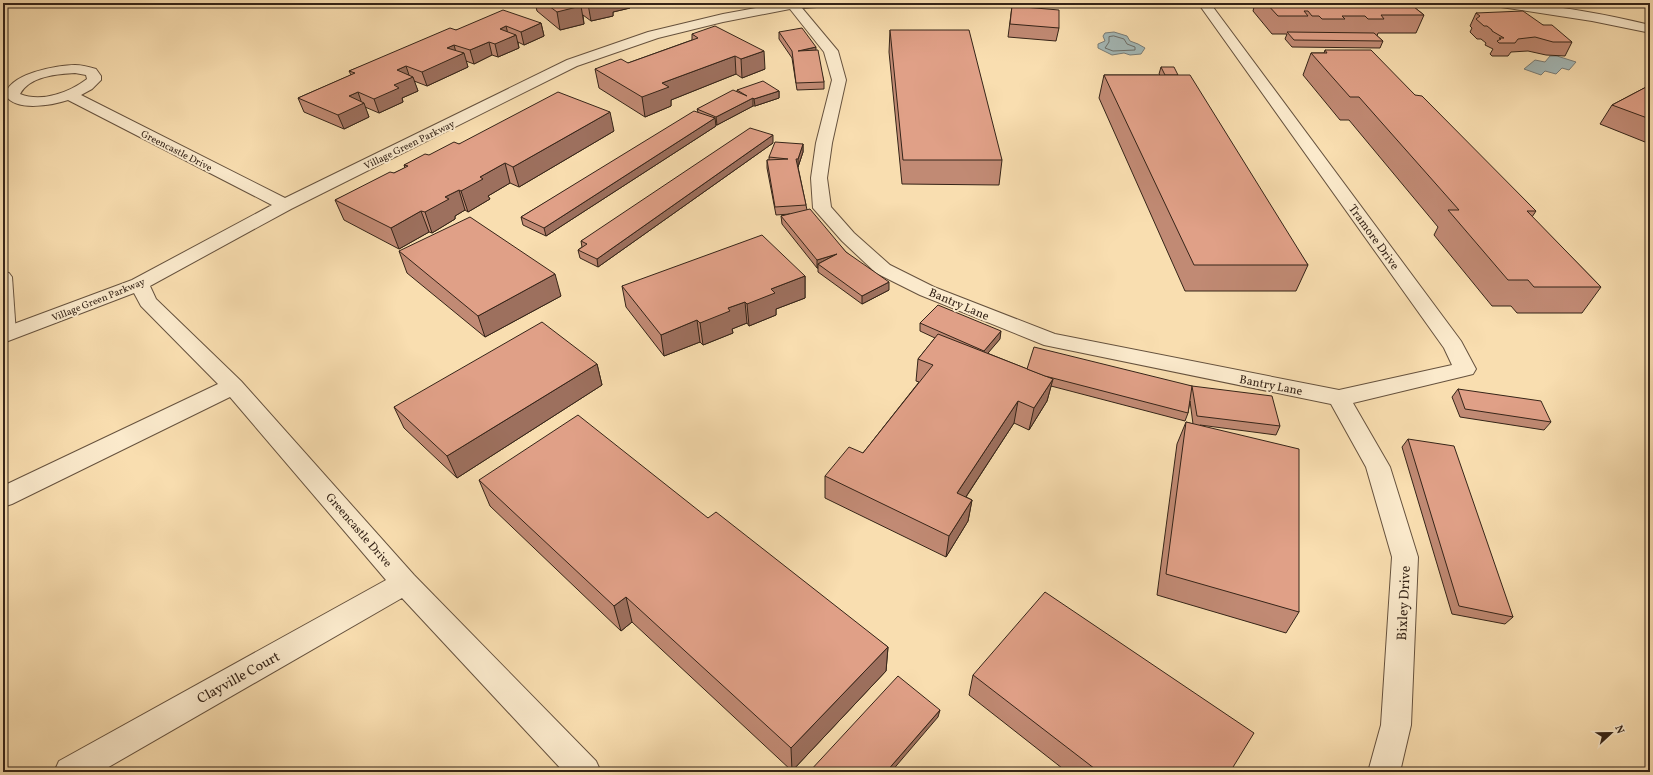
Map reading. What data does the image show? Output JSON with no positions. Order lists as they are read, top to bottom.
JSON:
{
  "streets": {
    "street": [
      "Village Green Parkway",
      "Greencastle Drive",
      "Tramore Drive",
      "Bantry Lane",
      "Bixley Drive",
      "Clayville Court"
    ]
  },
  "crossings": [
    ["Village Green Parkway", "Greencastle Drive"],
    ["Village Green Parkway", "Bantry Lane"],
    ["Greencastle Drive", "Clayville Court"],
    ["Tramore Drive", "Bantry Lane"],
    ["Tramore Drive", "Bixley Drive"],
    ["Bantry Lane", "Bixley Drive"]
  ],
  "north": "right"
}
